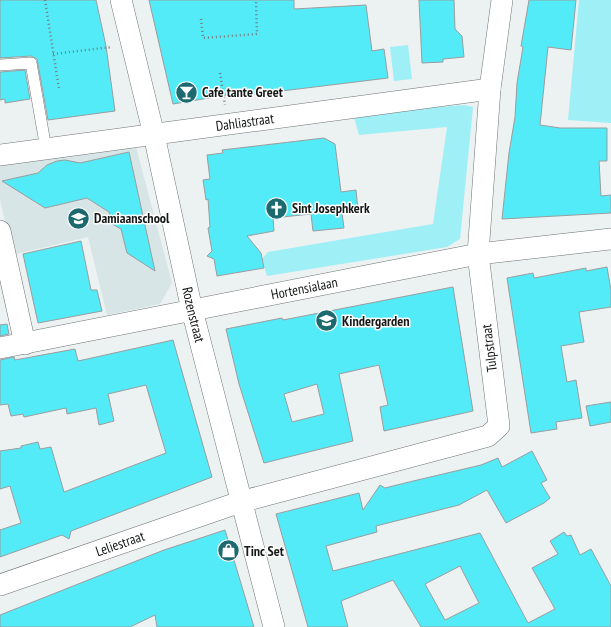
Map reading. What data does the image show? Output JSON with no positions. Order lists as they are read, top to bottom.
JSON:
{
  "streets": {
    "street": [
      "Dahliastraat",
      "Hortensialaan",
      "Rozenstraat",
      "Tulpstraat",
      "Leliestraat"
    ]
  },
  "crossings": [
    ["Dahliastraat", "Rozenstraat"],
    ["Dahliastraat", "Tulpstraat"],
    ["Hortensialaan", "Rozenstraat"],
    ["Hortensialaan", "Tulpstraat"],
    ["Rozenstraat", "Tulpstraat"],
    ["Rozenstraat", "Leliestraat"],
    ["Tulpstraat", "Leliestraat"]
  ],
  "places": {
    "bar": ["Cafe tante Greet"],
    "church": ["Sint Josephkerk"],
    "school or university": ["Damiaanschool", "Kindergarden"],
    "shop": ["Tinc Set"]
  }
}
